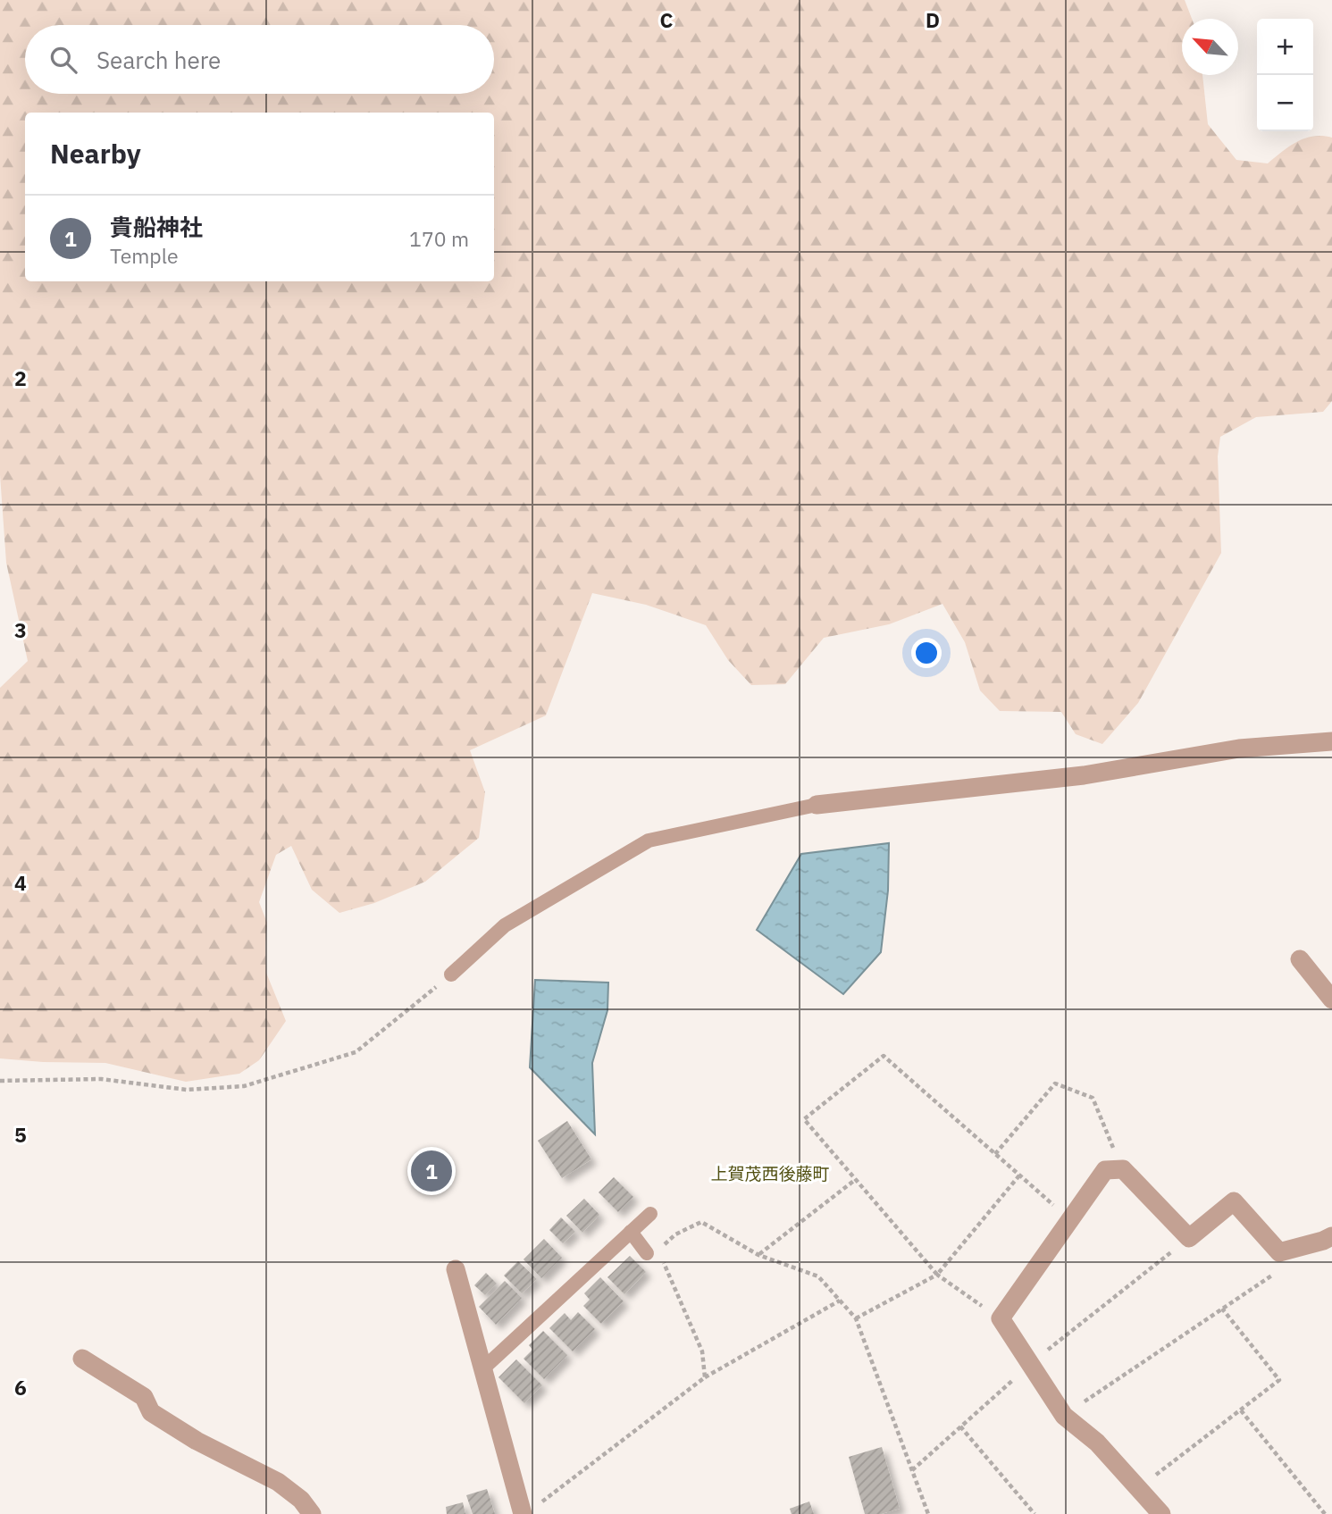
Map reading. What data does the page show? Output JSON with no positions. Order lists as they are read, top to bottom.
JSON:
{
  "districts": ["上賀茂西後藤町"],
  "north": "top left",
  "page": {
    "map_buttons": ["+", "−"],
    "search": "Search here",
    "heading": "Nearby",
    "list": [
      {
        "mark": "1",
        "name": "貴船神社",
        "note": "Temple",
        "value": "170 m"
      }
    ],
    "pins": "1"
  },
  "grid": {
    "columns": ["C", "D"],
    "rows": [
      "2",
      "3",
      "4",
      "5",
      "6"
    ]
  }
}
